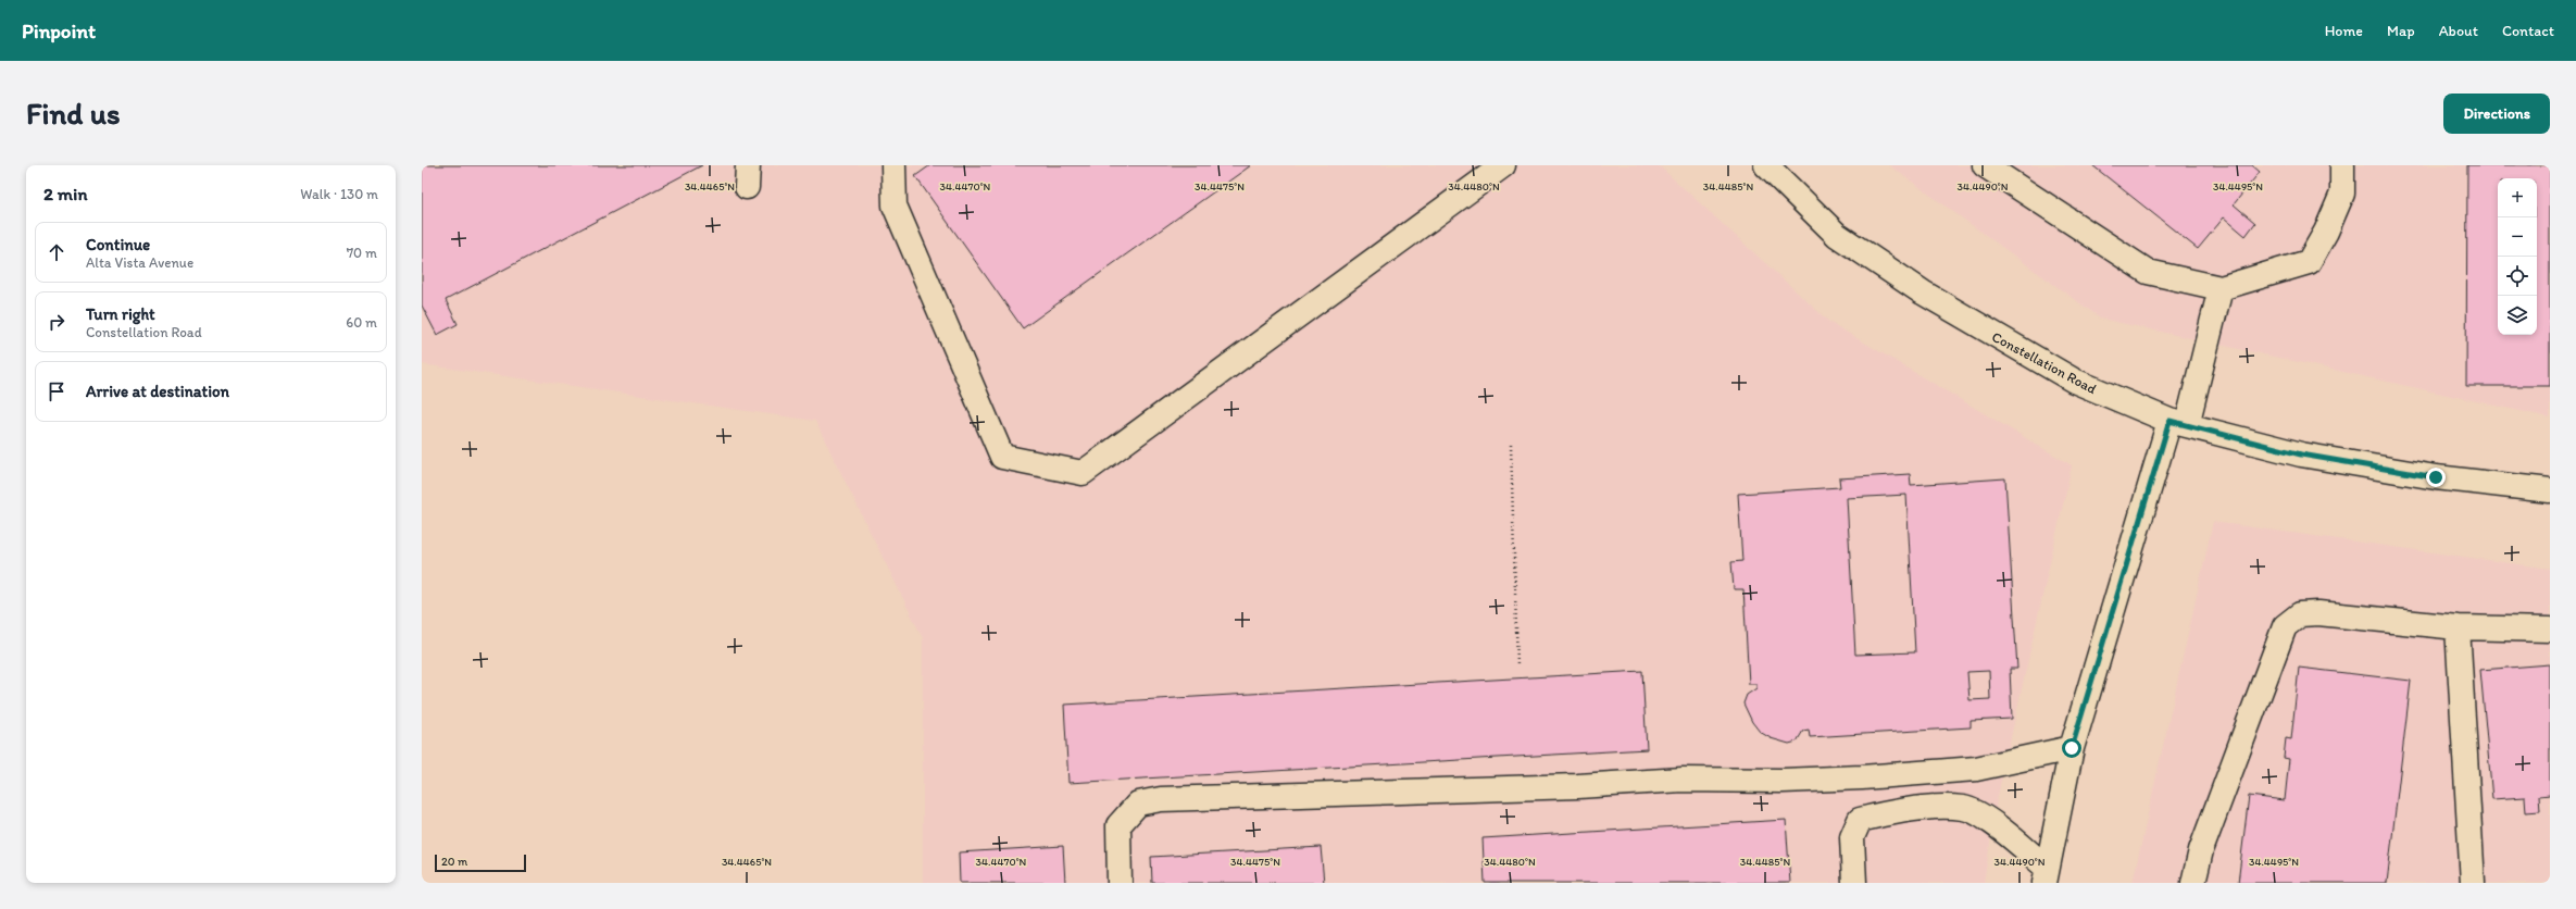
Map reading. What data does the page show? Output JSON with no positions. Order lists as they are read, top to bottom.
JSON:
{
  "streets": {
    "street": ["Constellation Road"]
  },
  "scale_bar": "20 m",
  "page": {
    "header": "Pinpoint",
    "nav": [
      "Home",
      "Map",
      "About",
      "Contact"
    ],
    "buttons": "Directions",
    "title": "Find us",
    "heading": ["2 min", "Walk · 130 m"],
    "map_buttons": ["+", "−"],
    "list": [
      ["Continue", "Alta Vista Avenue", "70 m"],
      ["Turn right", "Constellation Road", "60 m"],
      "Arrive at destination"
    ],
    "scale": "20 m"
  },
  "coordinates": [
    "34.4465°N",
    "34.4470°N",
    "34.4475°N",
    "34.4480°N",
    "34.4485°N",
    "34.4490°N",
    "34.4495°N"
  ]
}
